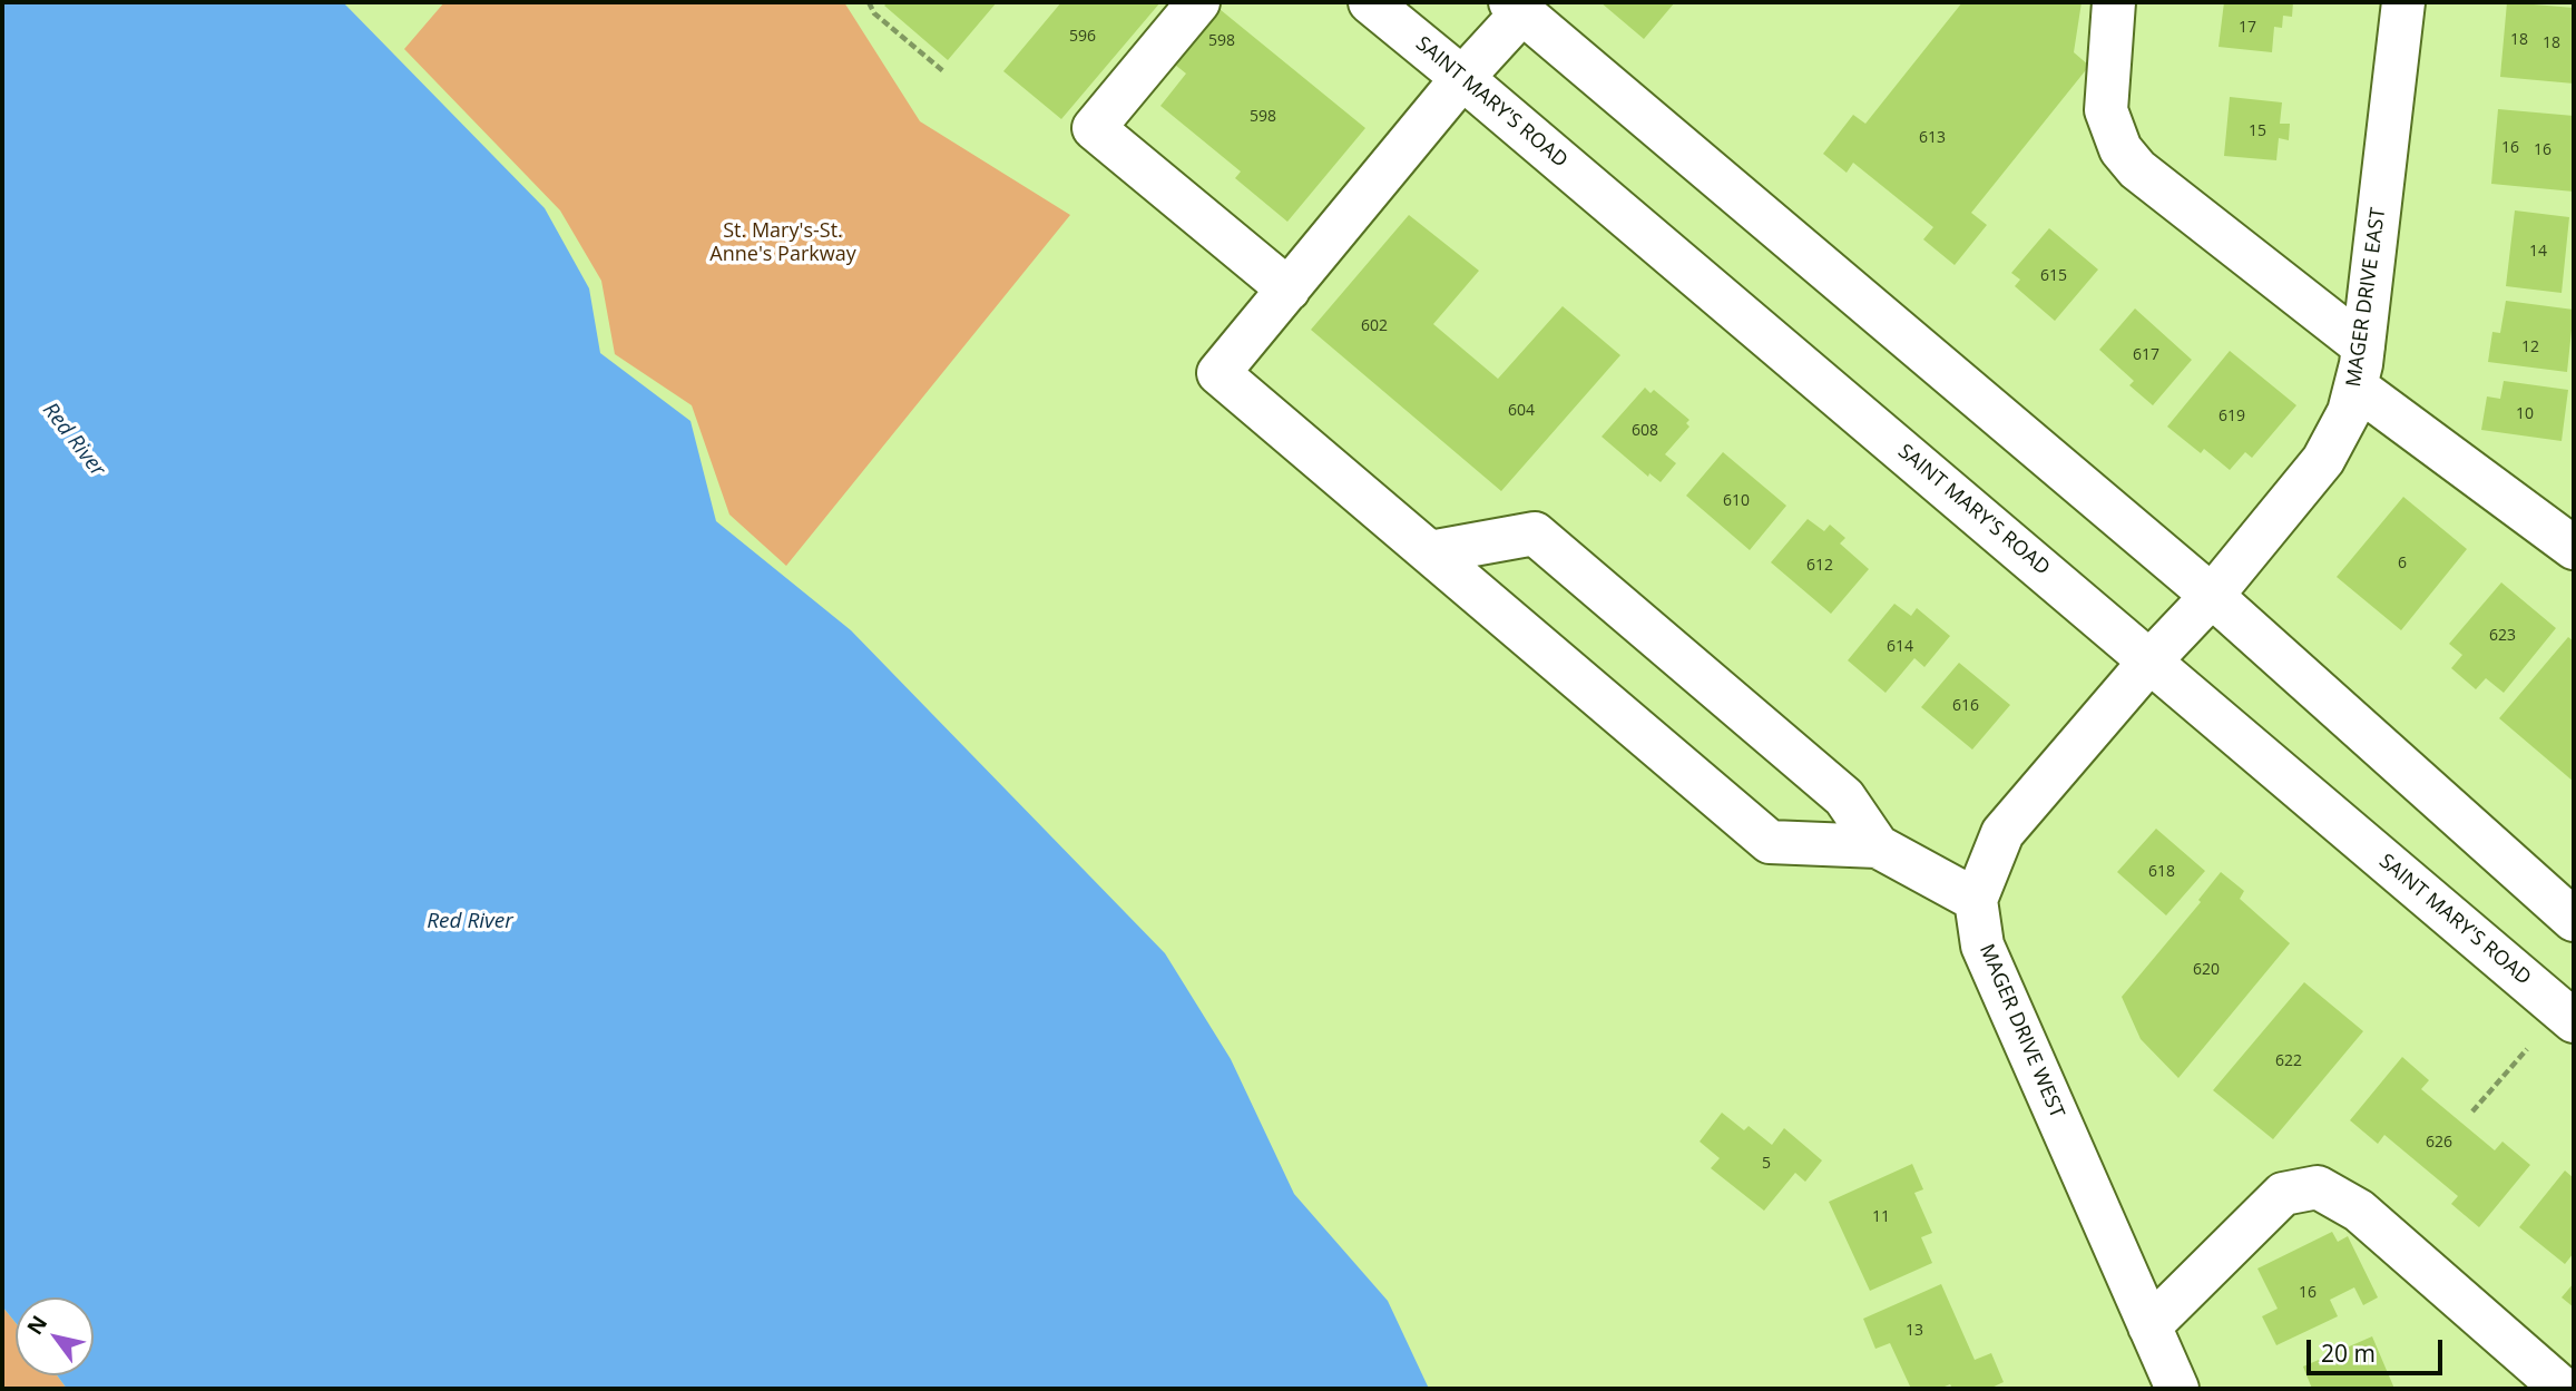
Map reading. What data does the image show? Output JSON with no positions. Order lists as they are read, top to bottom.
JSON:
{
  "streets": {
    "main road": ["SAINT MARY'S ROAD", "MAGER DRIVE EAST", "MAGER DRIVE WEST"]
  },
  "crossings": [
    ["SAINT MARY'S ROAD", "MAGER DRIVE EAST"]
  ],
  "water": ["Red River"],
  "parks": ["St. Mary's-St. Anne's Parkway"],
  "house_numbers": [
    "17",
    "596",
    "18",
    "598",
    "18",
    "598",
    "15",
    "613",
    "16",
    "16",
    "14",
    "615",
    "602",
    "12",
    "617",
    "604",
    "10",
    "619",
    "608",
    "610",
    "6",
    "612",
    "623",
    "614",
    "616",
    "618",
    "620",
    "622",
    "626",
    "5",
    "11",
    "16",
    "13"
  ],
  "scale_bar": "20 m",
  "north": "top left"
}
